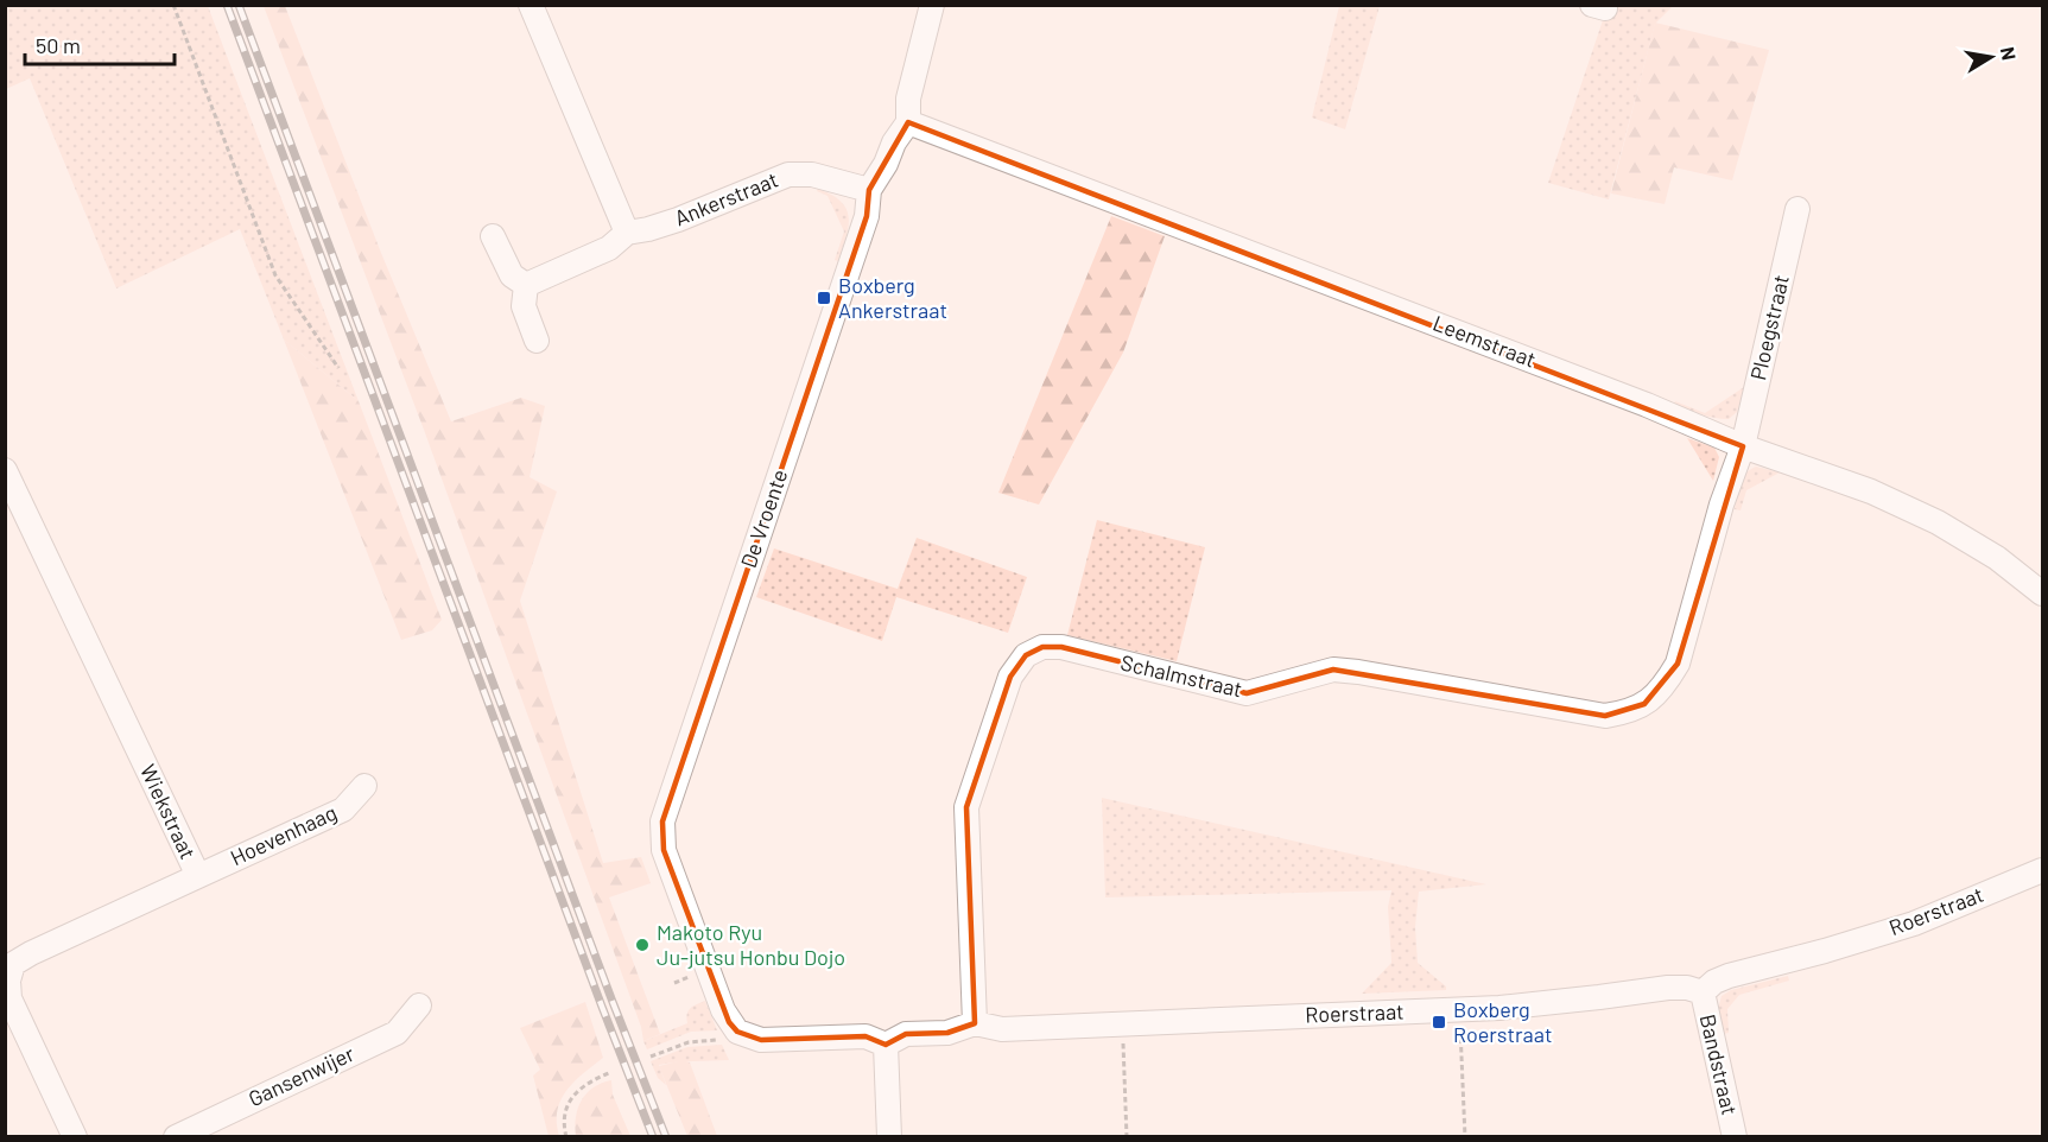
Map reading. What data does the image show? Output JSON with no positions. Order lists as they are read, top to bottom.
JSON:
{
  "streets": {
    "street": [
      "Ankerstraat",
      "Ploegstraat",
      "Leemstraat",
      "De Vroente",
      "Schalmstraat",
      "Wiekstraat",
      "Hoevenhaag",
      "Roerstraat",
      "Bandstraat",
      "Gansenwijer"
    ]
  },
  "crossings": [
    ["Ankerstraat", "De Vroente"],
    ["Ploegstraat", "Leemstraat"],
    ["Ploegstraat", "Schalmstraat"],
    ["Leemstraat", "De Vroente"],
    ["Leemstraat", "Schalmstraat"],
    ["Schalmstraat", "Roerstraat"],
    ["Wiekstraat", "Hoevenhaag"],
    ["Roerstraat", "Bandstraat"]
  ],
  "places": {
    "transit": ["Boxberg Ankerstraat", "Boxberg Roerstraat"],
    "other": ["Makoto Ryu Ju-jutsu Honbu Dojo"]
  },
  "scale_bar": "50 m",
  "north": "right"
}
